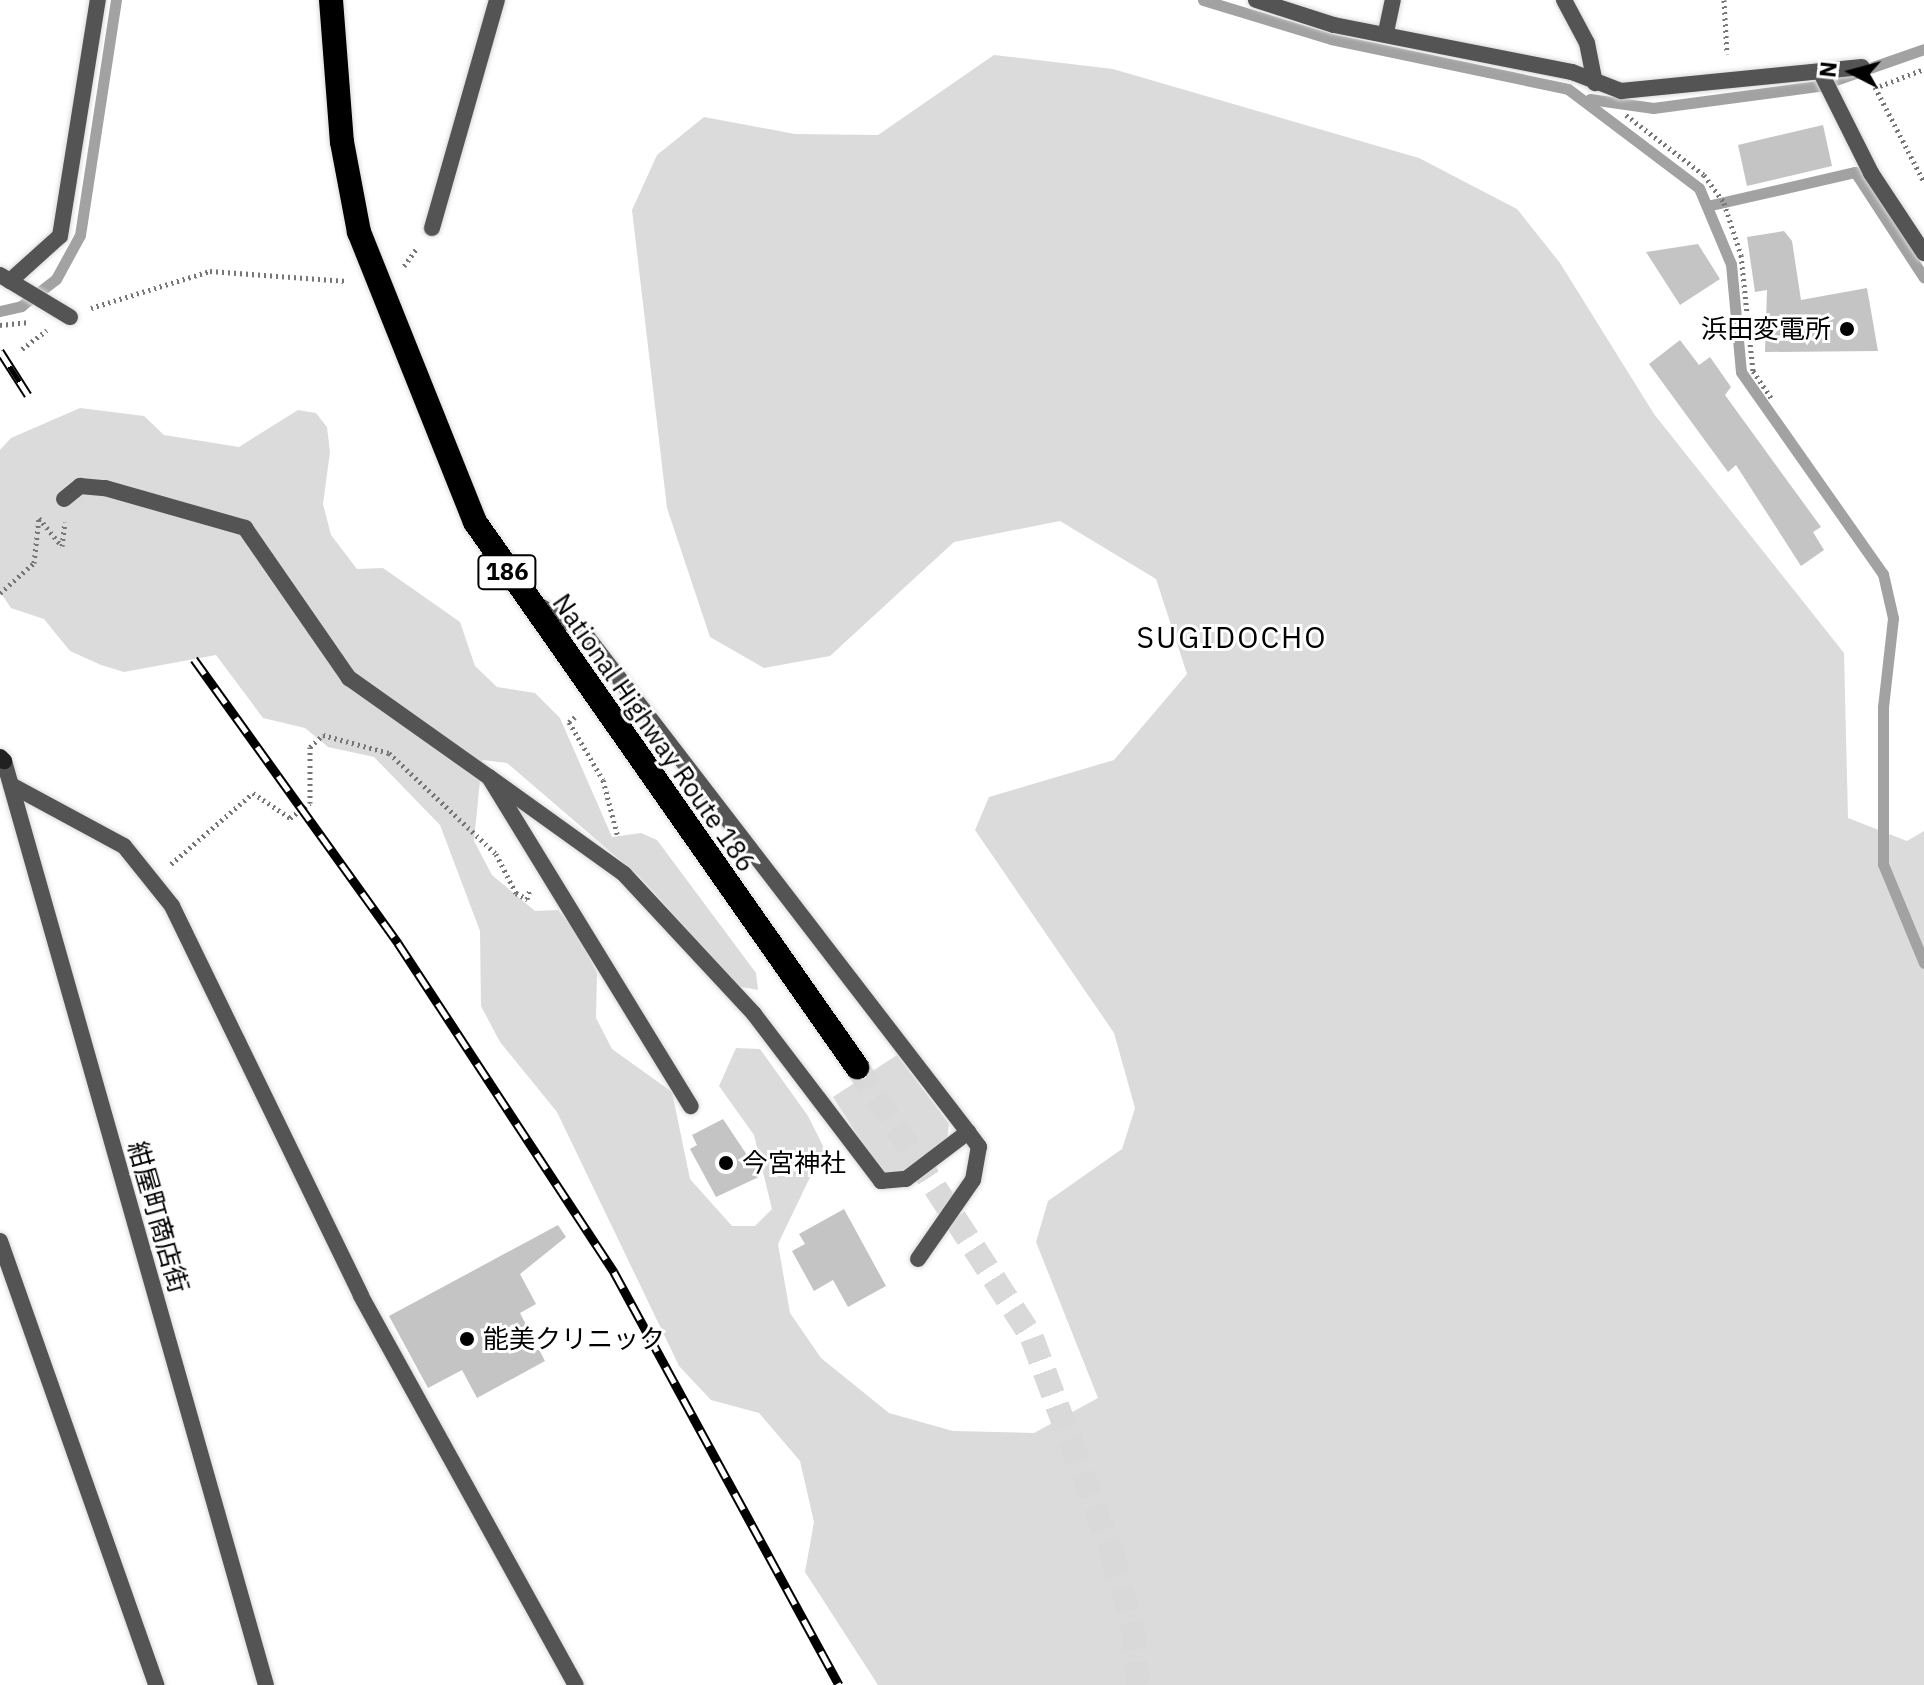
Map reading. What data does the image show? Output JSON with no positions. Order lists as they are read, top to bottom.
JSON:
{
  "streets": {
    "highway": ["186", "National Highway Route 186"],
    "street": ["紺屋町商店街"]
  },
  "districts": ["SUGIDOCHO"],
  "places": ["浜田変電所", "今宮神社", "能美クリニック"],
  "north": "left"
}
